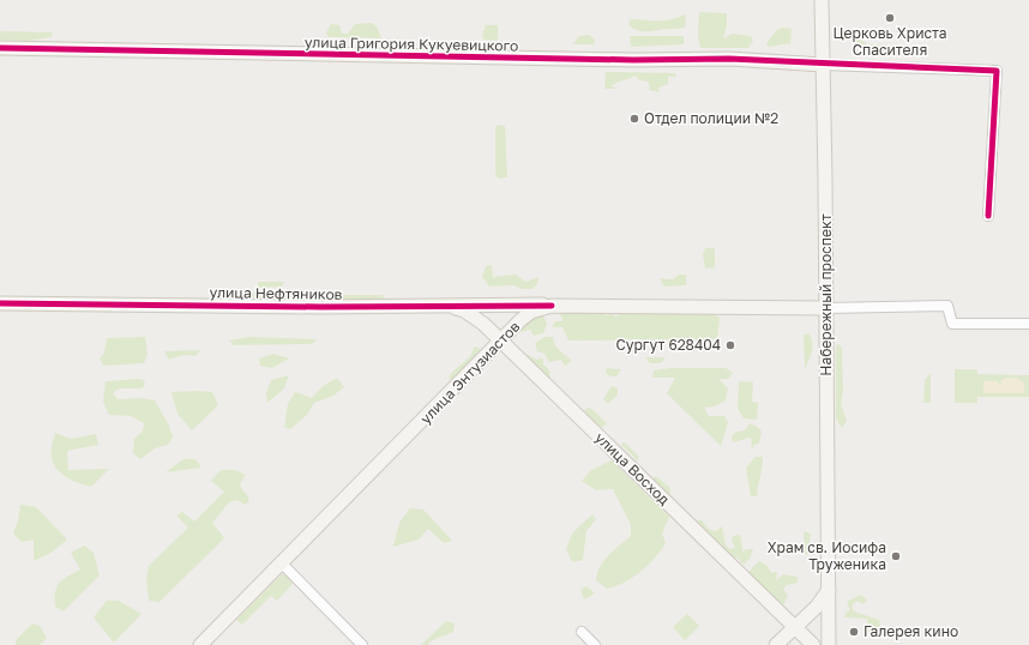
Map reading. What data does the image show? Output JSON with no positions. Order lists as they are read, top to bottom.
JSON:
{
  "streets": {
    "street": [
      "улица Григория Кукуевицкого",
      "улица Нефтяников",
      "Набережный проспект",
      "улица Энтузиастов",
      "улица Восход"
    ]
  },
  "crossings": [
    ["улица Григория Кукуевицкого", "Набережный проспект"],
    ["улица Нефтяников", "улица Энтузиастов"],
    ["улица Нефтяников", "улица Восход"],
    ["Набережный проспект", "улица Энтузиастов"],
    ["улица Энтузиастов", "улица Восход"]
  ],
  "places": [
    "Церковь Христа Спасителя",
    "Отдел полиции №2",
    "Сургут 628404",
    "Храм св. Иосифа Труженика",
    "Галерея кино"
  ]
}
